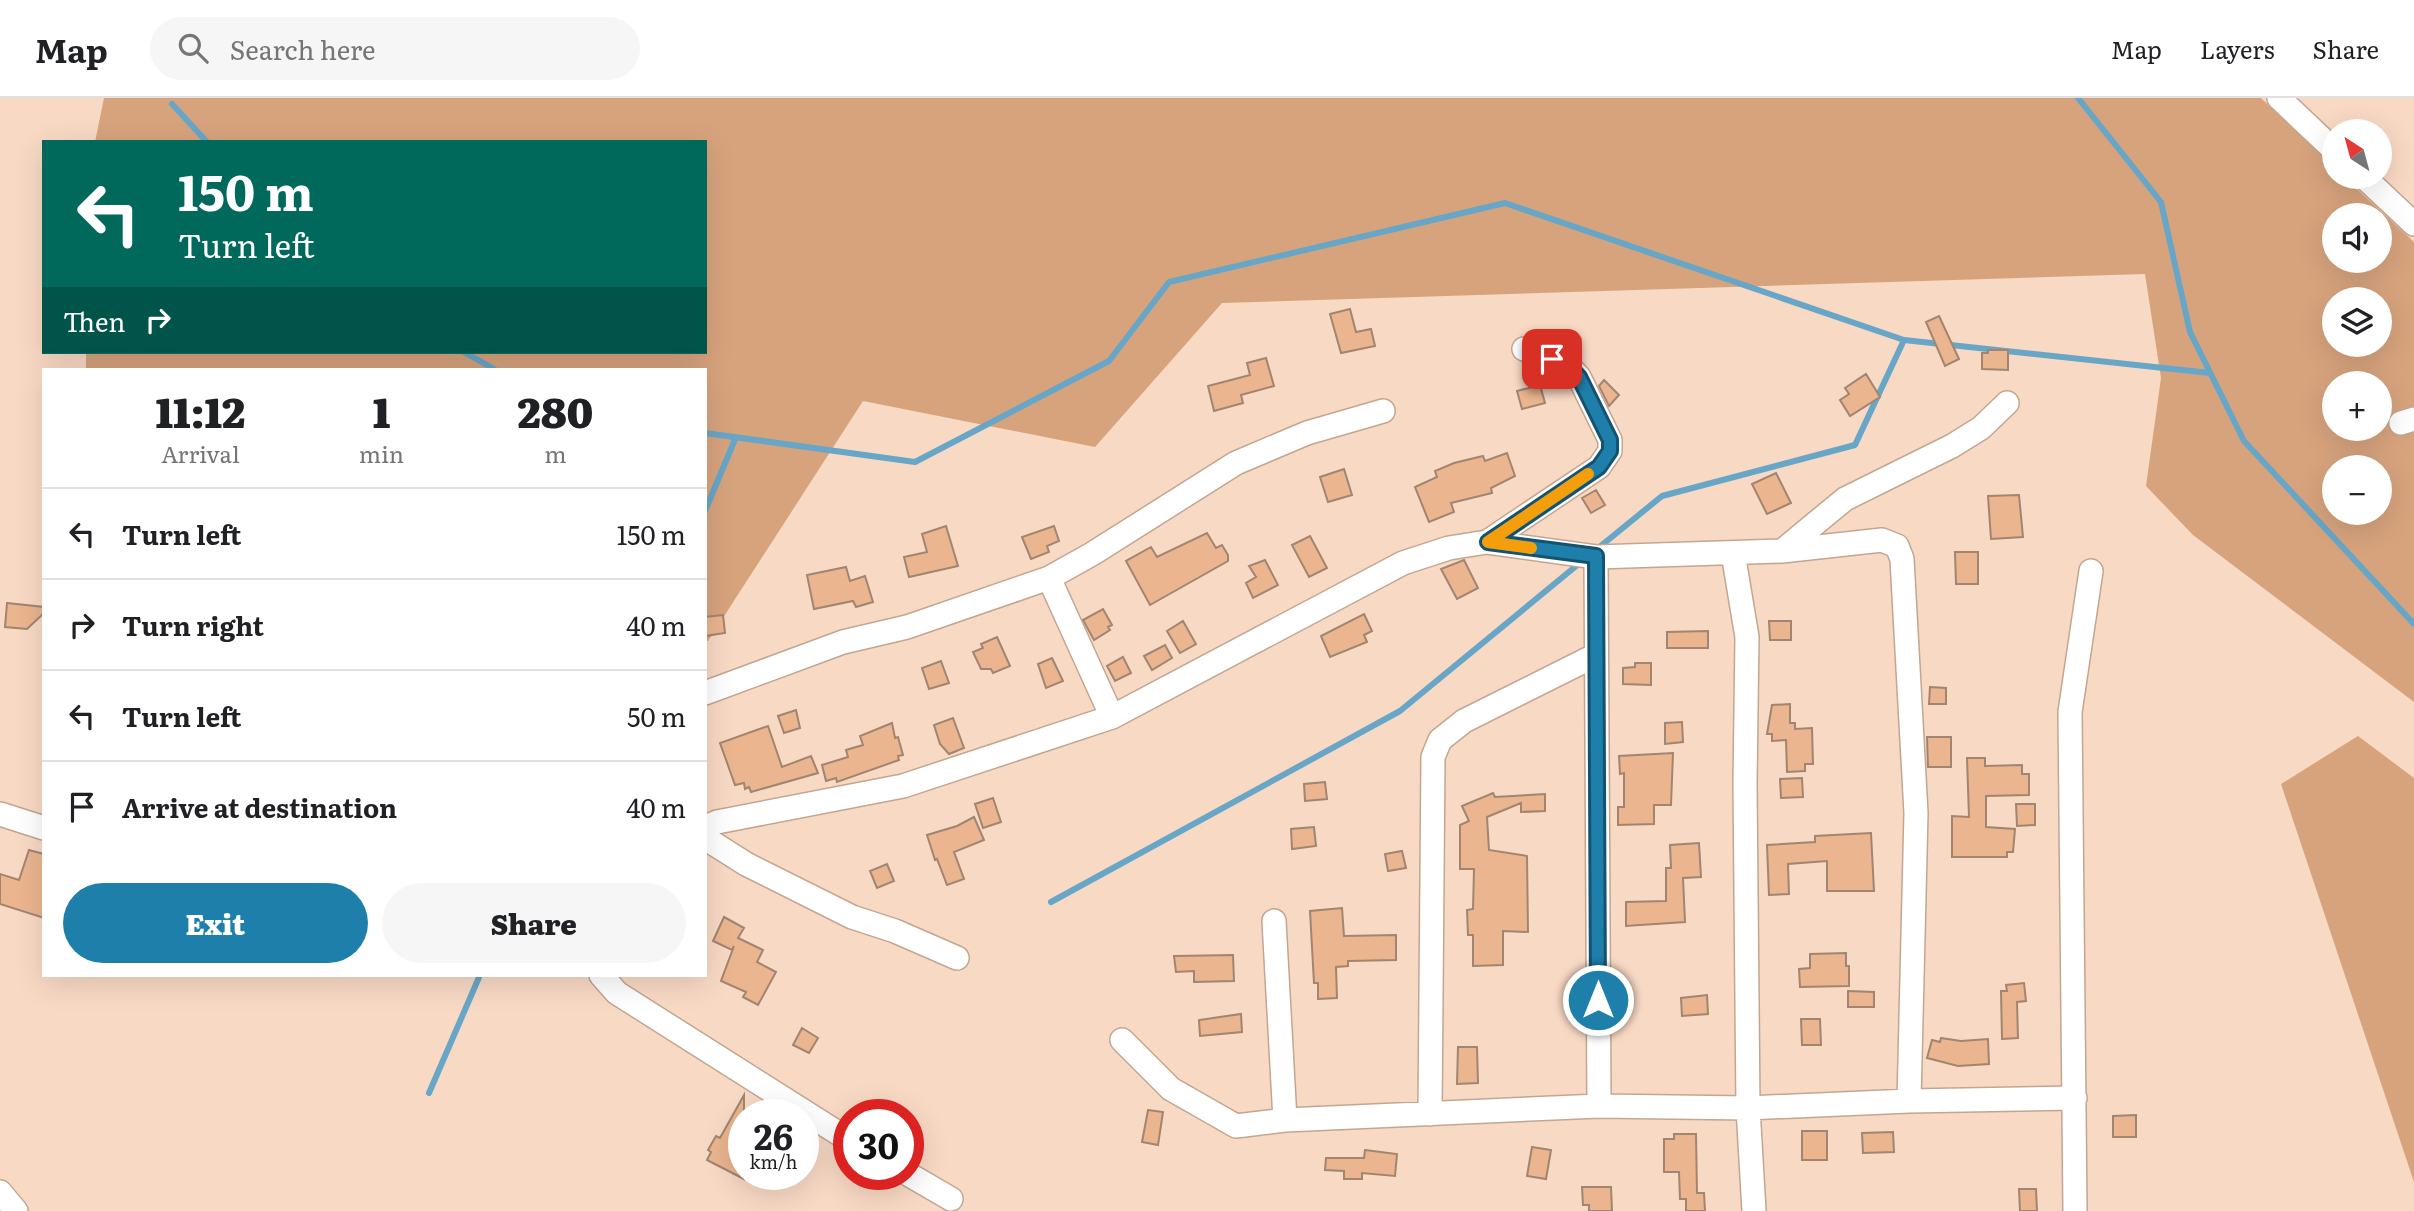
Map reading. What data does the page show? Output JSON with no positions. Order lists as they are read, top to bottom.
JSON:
{
  "north": "top left",
  "page": {
    "header": "Map",
    "search": "Search here",
    "nav": ["Map", "Layers", "Share"],
    "map_buttons": ["+", "−"],
    "turn": ["150 m", "Turn left"],
    "then": "Then",
    "eta": [
      "11:12",
      "Arrival",
      "1",
      "min",
      "280",
      "m"
    ],
    "list": [
      {
        "name": "Turn left",
        "value": "150 m"
      },
      {
        "name": "Turn right",
        "value": "40 m"
      },
      {
        "name": "Turn left",
        "value": "50 m"
      },
      {
        "name": "Arrive at destination",
        "value": "40 m"
      }
    ],
    "buttons": ["Exit", "Share"],
    "speed": "26 km/h",
    "limit": "30"
  }
}
